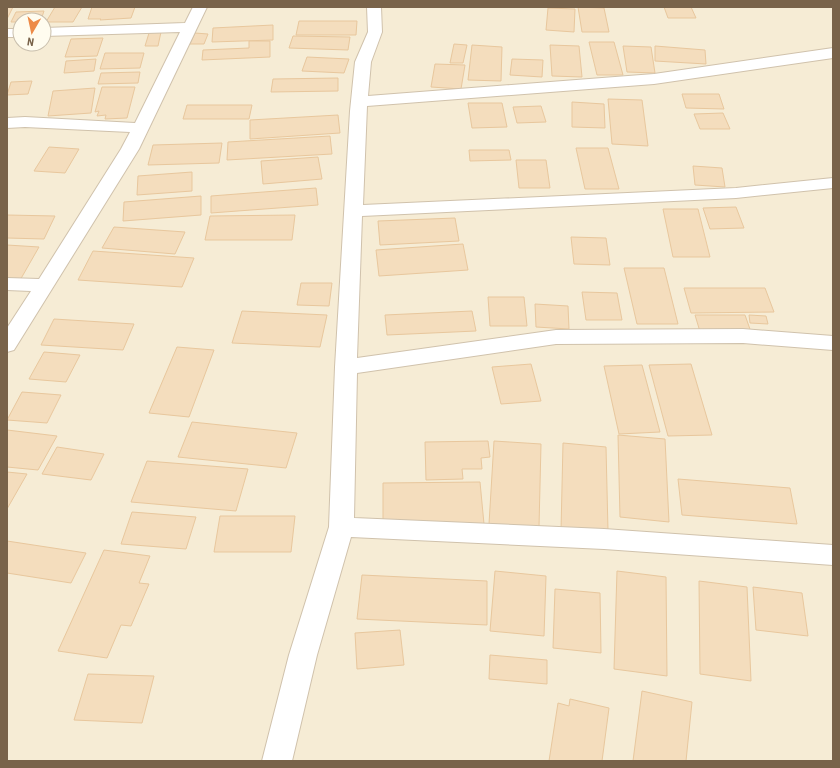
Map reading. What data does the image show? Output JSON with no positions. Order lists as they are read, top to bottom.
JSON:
{
  "north": "bottom"
}
